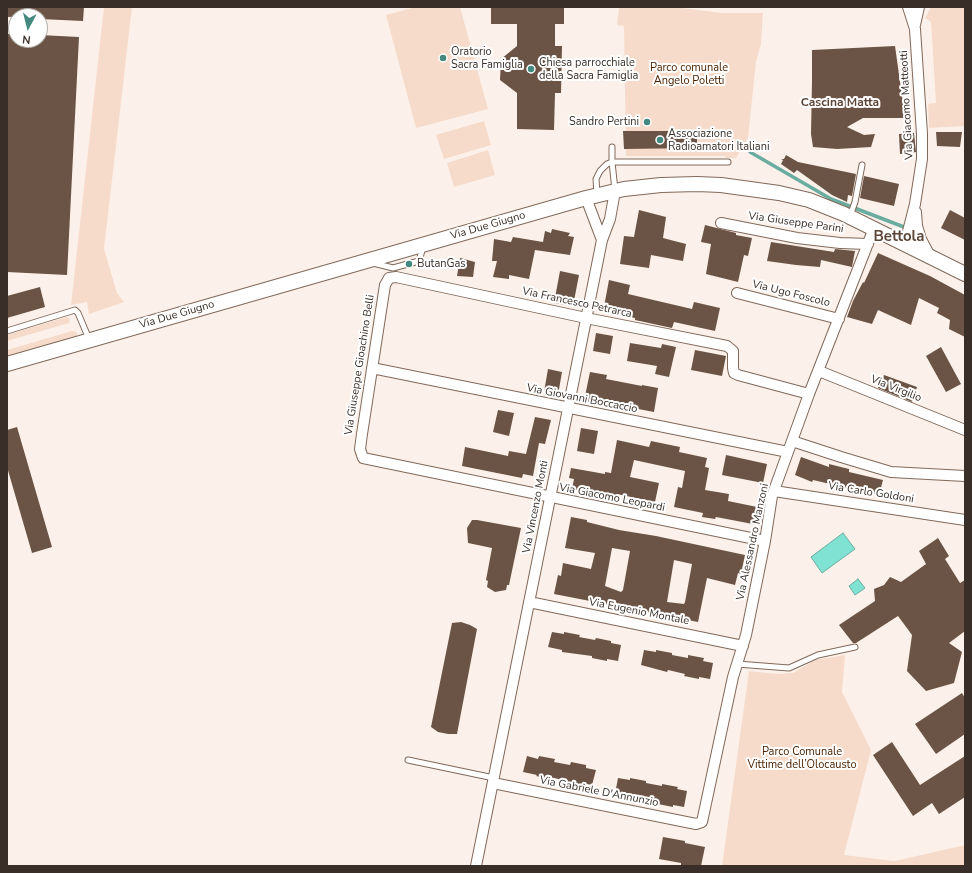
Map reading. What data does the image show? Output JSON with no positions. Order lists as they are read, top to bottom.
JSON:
{
  "streets": {
    "main road": ["Via Due Giugno"],
    "street": [
      "Via Giacomo Matteotti",
      "Via Giuseppe Parini",
      "Via Ugo Foscolo",
      "Via Francesco Petrarca",
      "Via Giuseppe Gioachino Belli",
      "Via Virgilio",
      "Via Giovanni Boccaccio",
      "Via Carlo Goldoni",
      "Via Giacomo Leopardi",
      "Via Vincenzo Monti",
      "Via Alessandro Manzoni",
      "Via Eugenio Montale",
      "Via Gabriele D'Annunzio"
    ]
  },
  "crossings": [
    ["Via Giacomo Matteotti", "Via Due Giugno"],
    ["Via Giuseppe Parini", "Via Alessandro Manzoni"],
    ["Via Due Giugno", "Via Vincenzo Monti"],
    ["Via Due Giugno", "Via Alessandro Manzoni"],
    ["Via Ugo Foscolo", "Via Alessandro Manzoni"],
    ["Via Francesco Petrarca", "Via Giuseppe Gioachino Belli"],
    ["Via Francesco Petrarca", "Via Vincenzo Monti"],
    ["Via Francesco Petrarca", "Via Alessandro Manzoni"],
    ["Via Giuseppe Gioachino Belli", "Via Giovanni Boccaccio"],
    ["Via Giuseppe Gioachino Belli", "Via Giacomo Leopardi"],
    ["Via Virgilio", "Via Alessandro Manzoni"],
    ["Via Giovanni Boccaccio", "Via Vincenzo Monti"],
    ["Via Giovanni Boccaccio", "Via Alessandro Manzoni"],
    ["Via Carlo Goldoni", "Via Alessandro Manzoni"],
    ["Via Giacomo Leopardi", "Via Vincenzo Monti"],
    ["Via Giacomo Leopardi", "Via Alessandro Manzoni"],
    ["Via Vincenzo Monti", "Via Eugenio Montale"],
    ["Via Vincenzo Monti", "Via Gabriele D'Annunzio"],
    ["Via Alessandro Manzoni", "Via Eugenio Montale"],
    ["Via Alessandro Manzoni", "Via Gabriele D'Annunzio"]
  ],
  "districts": ["Cascina Matta", "Bettola"],
  "parks": ["Parco comunale Angelo Poletti", "Parco Comunale Vittime dell’Olocausto"],
  "places": [
    "Oratorio Sacra Famiglia",
    "Chiesa parrocchiale della Sacra Famiglia",
    "Sandro Pertini",
    "Associazione Radioamatori Italiani",
    "ButanGas"
  ],
  "north": "bottom"
}
